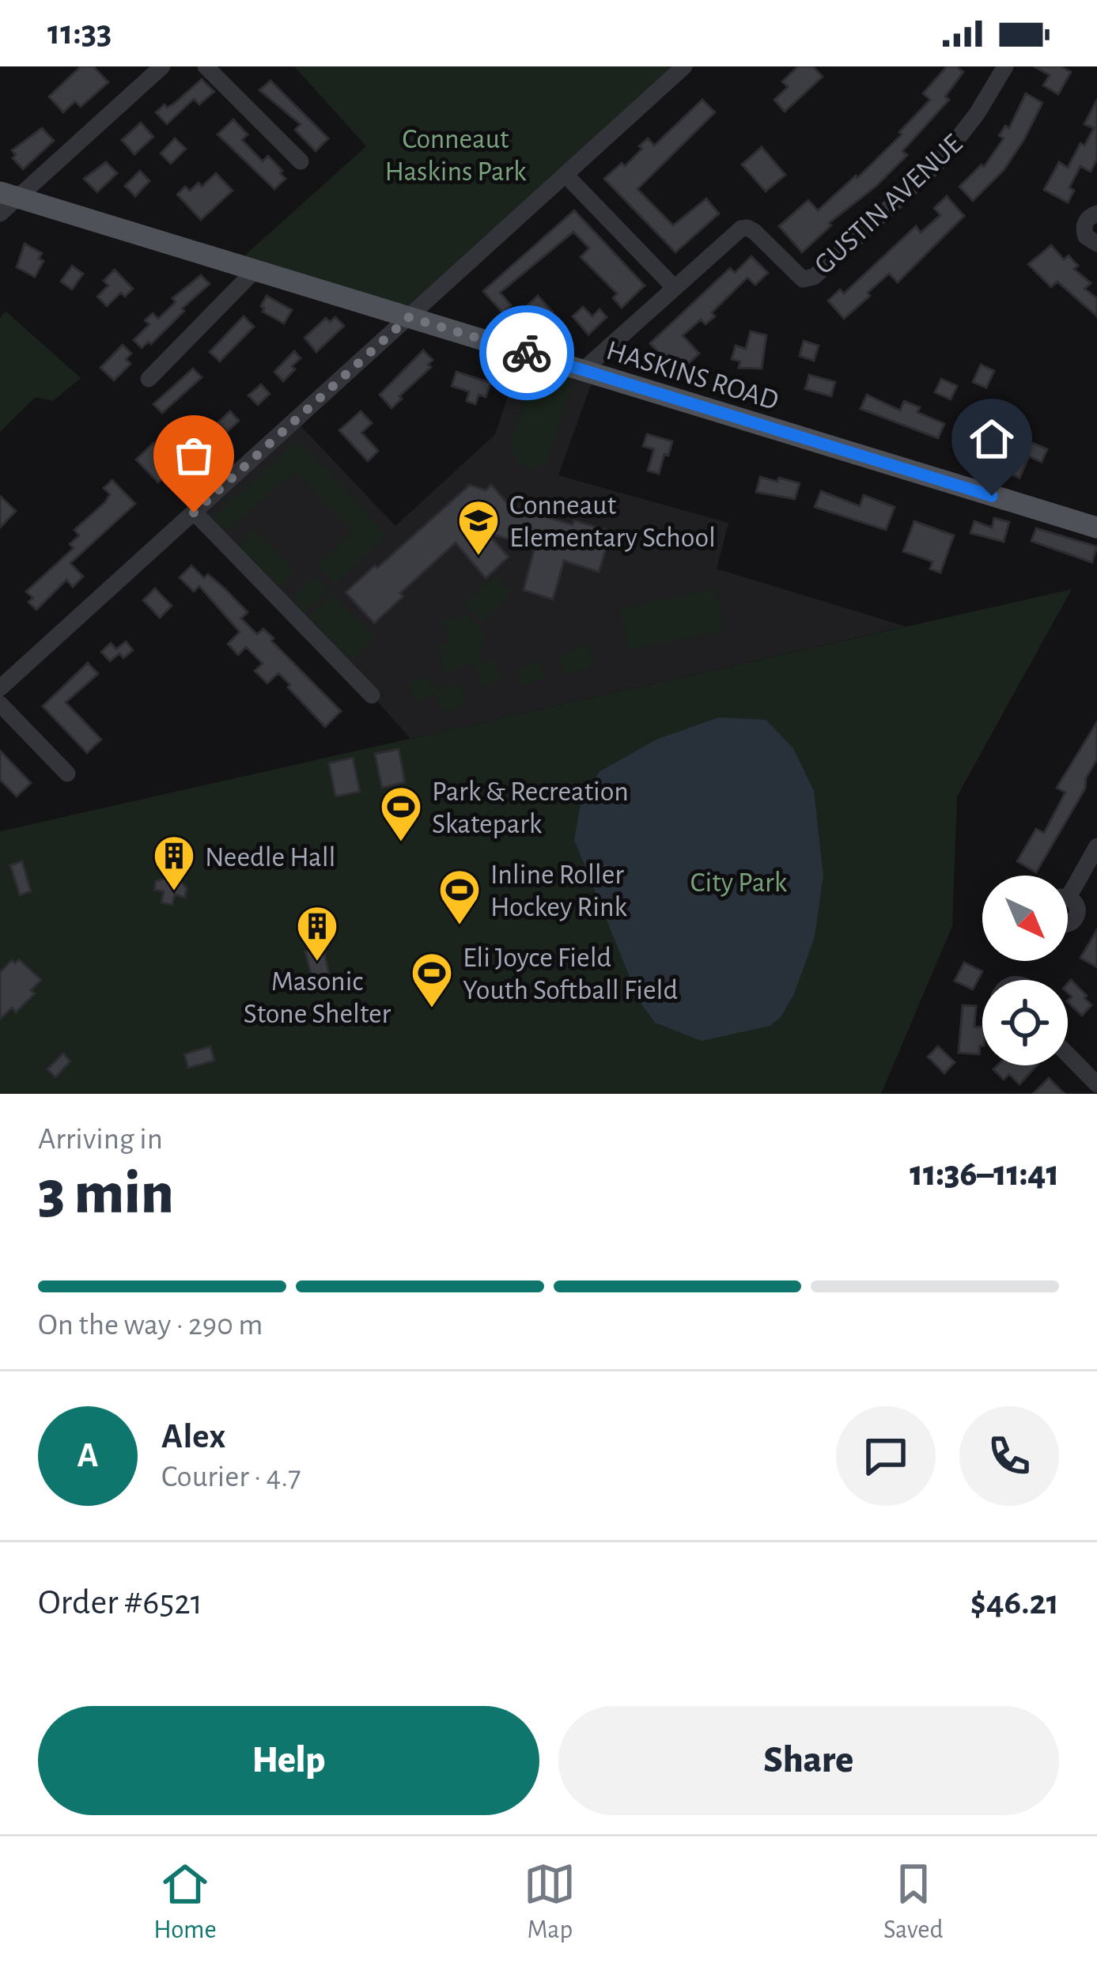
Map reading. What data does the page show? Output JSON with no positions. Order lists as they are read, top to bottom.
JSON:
{
  "streets": {
    "main road": ["HASKINS ROAD"],
    "street": ["GUSTIN AVENUE"]
  },
  "crossings": [
    ["GUSTIN AVENUE", "HASKINS ROAD"]
  ],
  "parks": ["Conneaut Haskins Park", "City Park"],
  "places": {
    "school or university": ["Conneaut Elementary School"],
    "sports": ["Park & Recreation Skatepark", "Inline Roller Hockey Rink", "Eli Joyce Field Youth Softball Field"],
    "building": ["Needle Hall", "Masonic Stone Shelter"]
  },
  "north": "bottom right",
  "page": {
    "status": "11:33",
    "heading": ["3 min", "Arriving in", "11:36–11:41"],
    "panel": [
      "Alex",
      "Courier · 4.7",
      "Order #6521",
      "$46.21"
    ],
    "bar": "On the way · 290 m",
    "round": "A",
    "buttons": ["Help", "Share"],
    "tabs": ["Home", "Map", "Saved"]
  }
}
